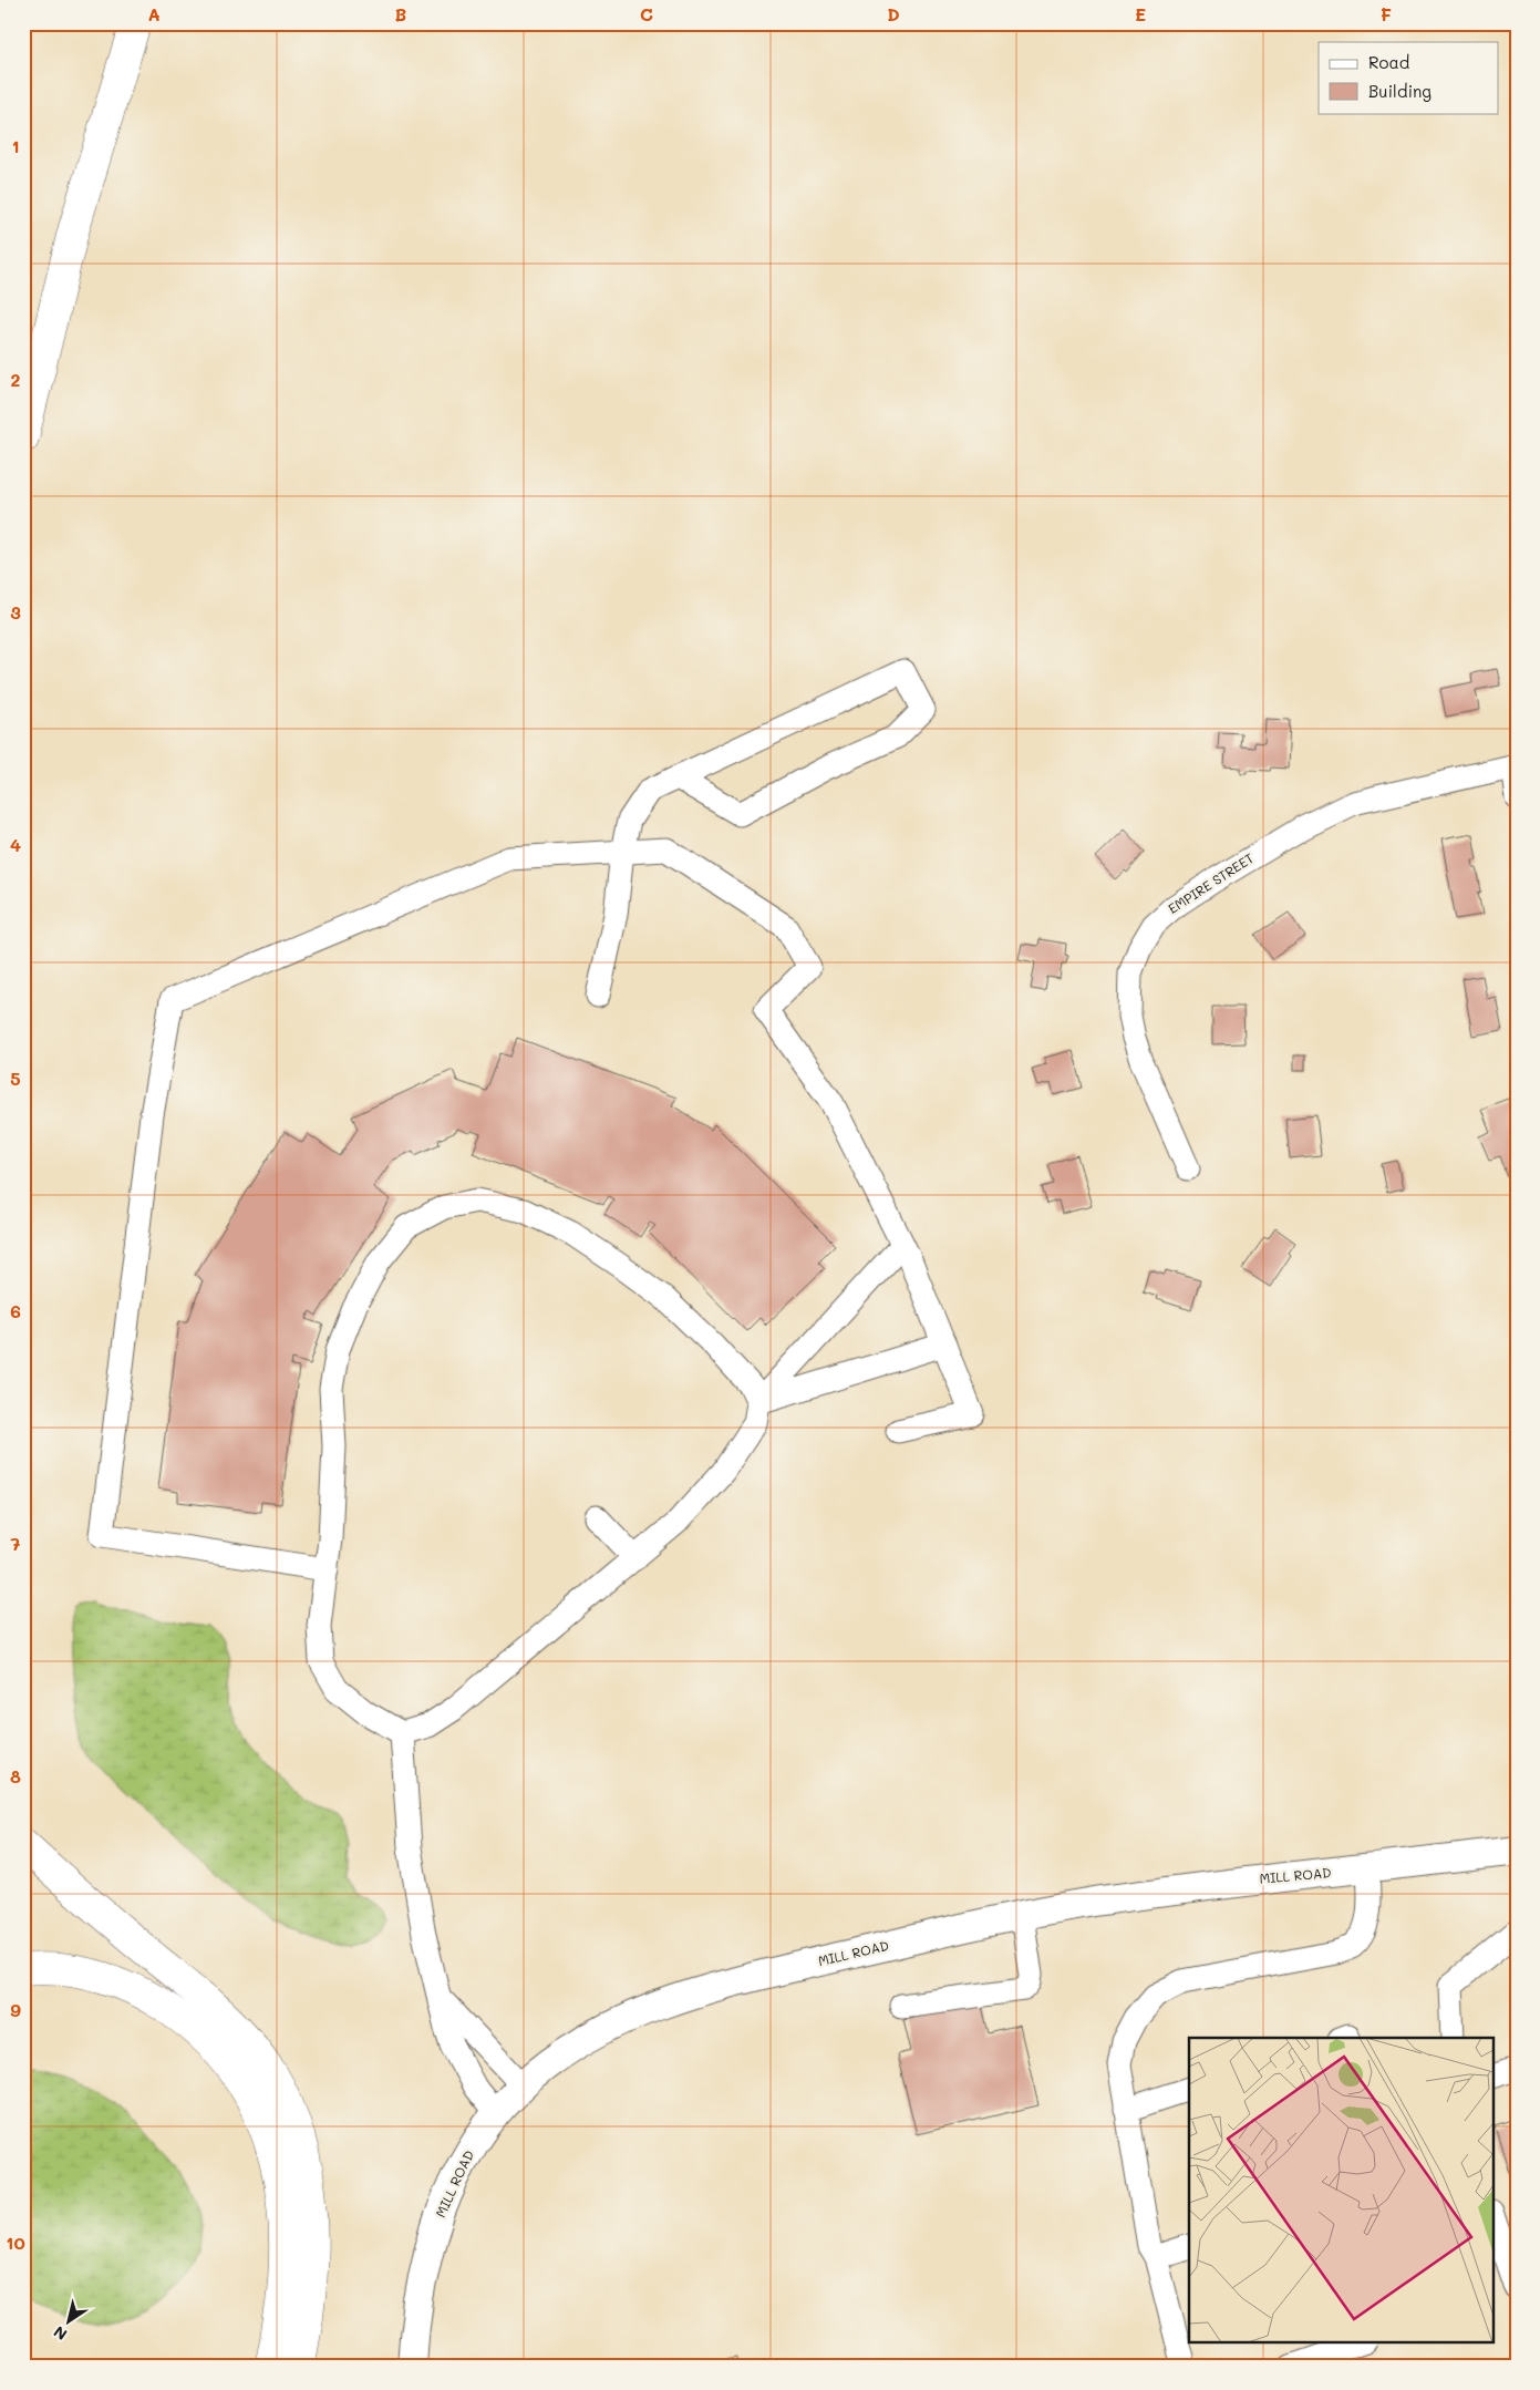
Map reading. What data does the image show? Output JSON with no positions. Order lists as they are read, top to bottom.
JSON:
{
  "streets": {
    "main road": ["MILL ROAD"],
    "street": ["EMPIRE STREET"]
  },
  "legend": ["Road", "Building"],
  "north": "bottom left",
  "grid": {
    "columns": [
      "A",
      "B",
      "C",
      "D",
      "E",
      "F"
    ],
    "rows": [
      "1",
      "2",
      "3",
      "4",
      "5",
      "6",
      "7",
      "8",
      "9",
      "10"
    ]
  }
}
